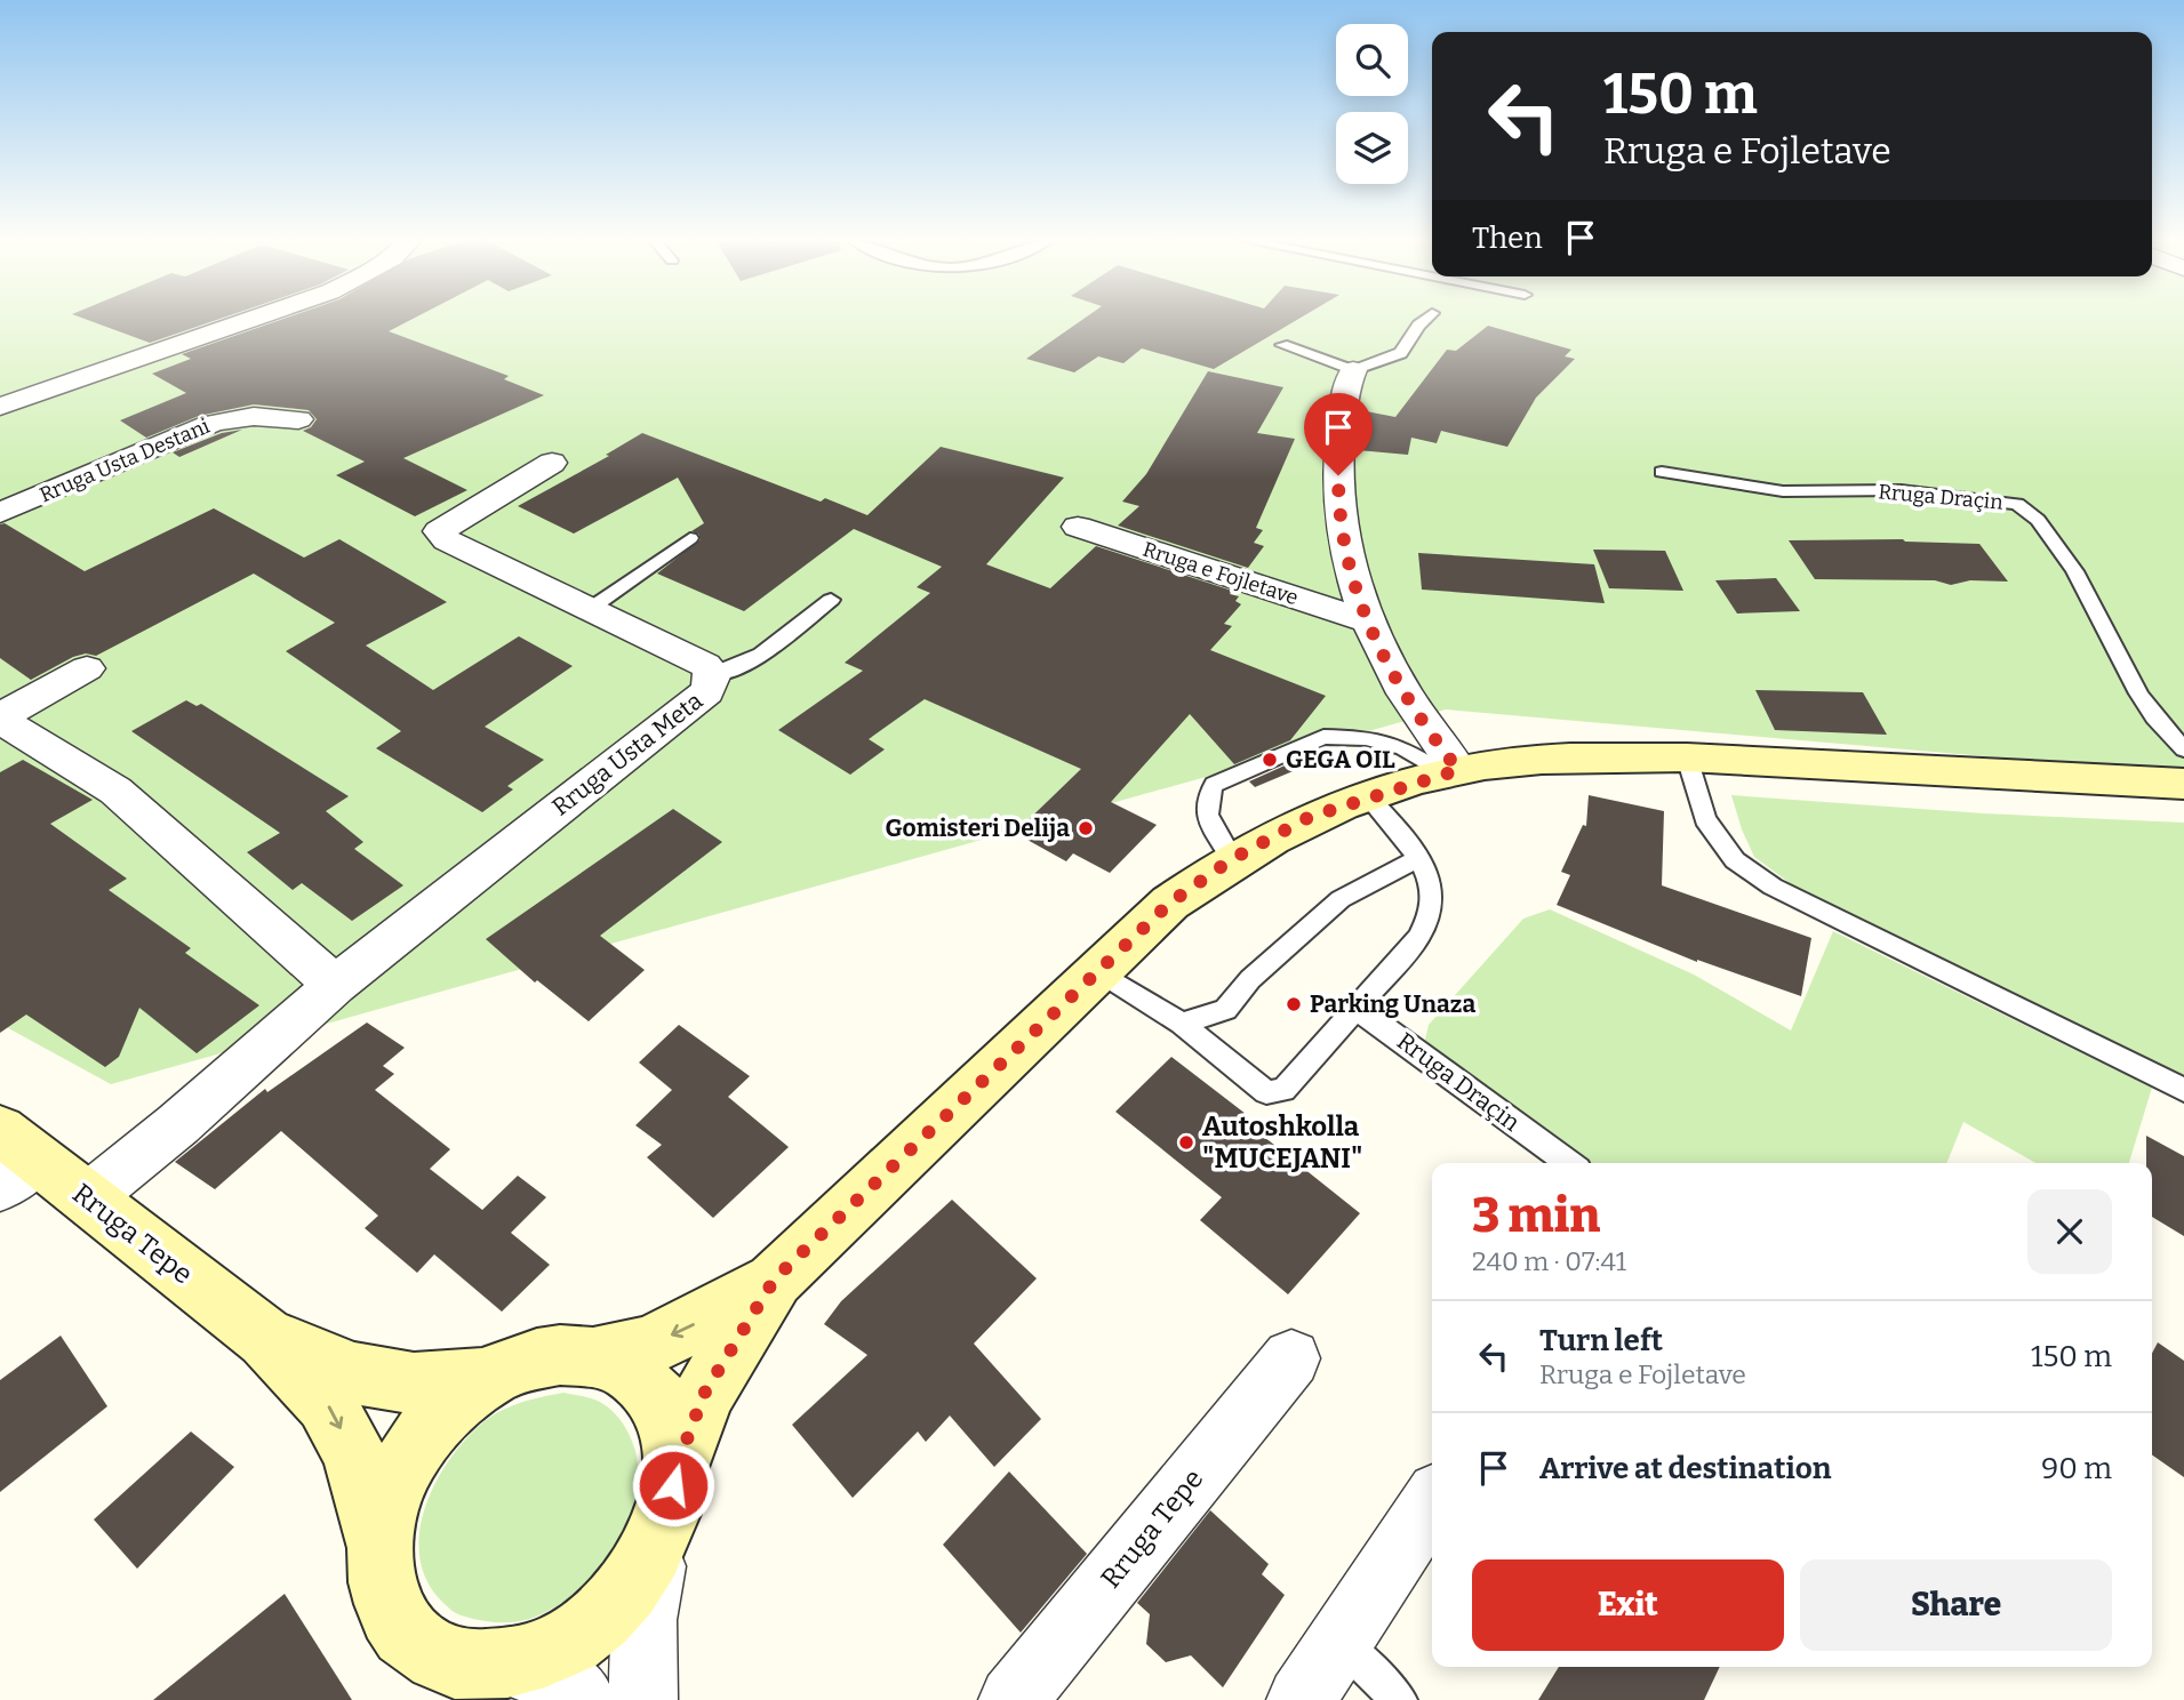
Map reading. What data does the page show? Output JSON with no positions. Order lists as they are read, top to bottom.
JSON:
{
  "streets": {
    "main road": ["Rruga Tepe"],
    "street": ["Rruga Usta Destani", "Rruga e Fojletave", "Rruga Usta Meta"],
    "lane": ["Rruga Draçin"]
  },
  "crossings": [
    ["Rruga Usta Meta", "Rruga Tepe"]
  ],
  "places": [
    "GEGA OIL",
    "Gomisteri Delija",
    "Parking Unaza",
    "Autoshkolla \"MUCEJANI\""
  ],
  "page": {
    "turn": ["150 m", "Rruga e Fojletave"],
    "then": "Then",
    "heading": ["3 min", "240 m · 07:41"],
    "list": [
      {
        "name": "Turn left",
        "note": "Rruga e Fojletave",
        "value": "150 m"
      },
      {
        "name": "Arrive at destination",
        "value": "90 m"
      }
    ],
    "buttons": ["Exit", "Share"]
  }
}
